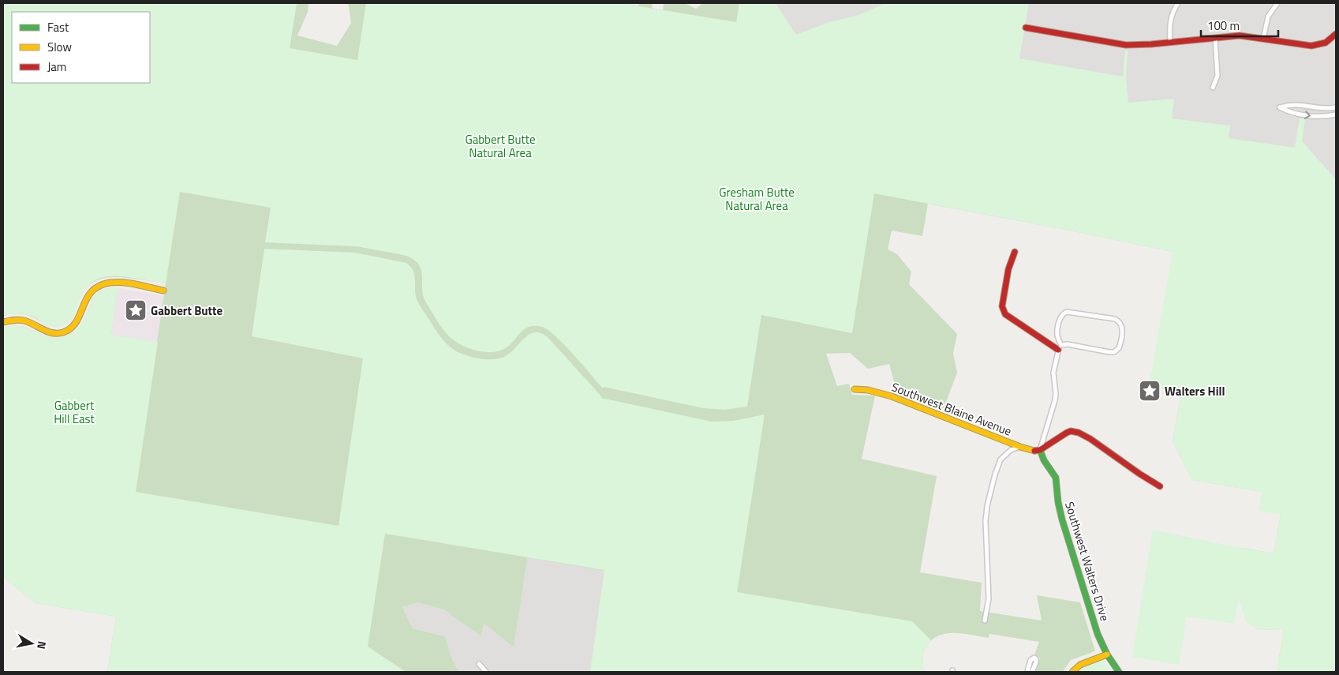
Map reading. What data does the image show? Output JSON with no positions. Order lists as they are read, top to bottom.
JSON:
{
  "streets": {
    "street": ["Southwest Blaine Avenue", "Southwest Walters Drive"]
  },
  "crossings": [
    ["Southwest Blaine Avenue", "Southwest Walters Drive"]
  ],
  "parks": ["Gabbert Butte Natural Area", "Gresham Butte Natural Area", "Gabbert Hill East"],
  "places": {
    "place": ["Gabbert Butte", "Walters Hill"]
  },
  "legend": ["Fast", "Slow", "Jam"],
  "scale_bar": "100 m",
  "north": "right"
}
